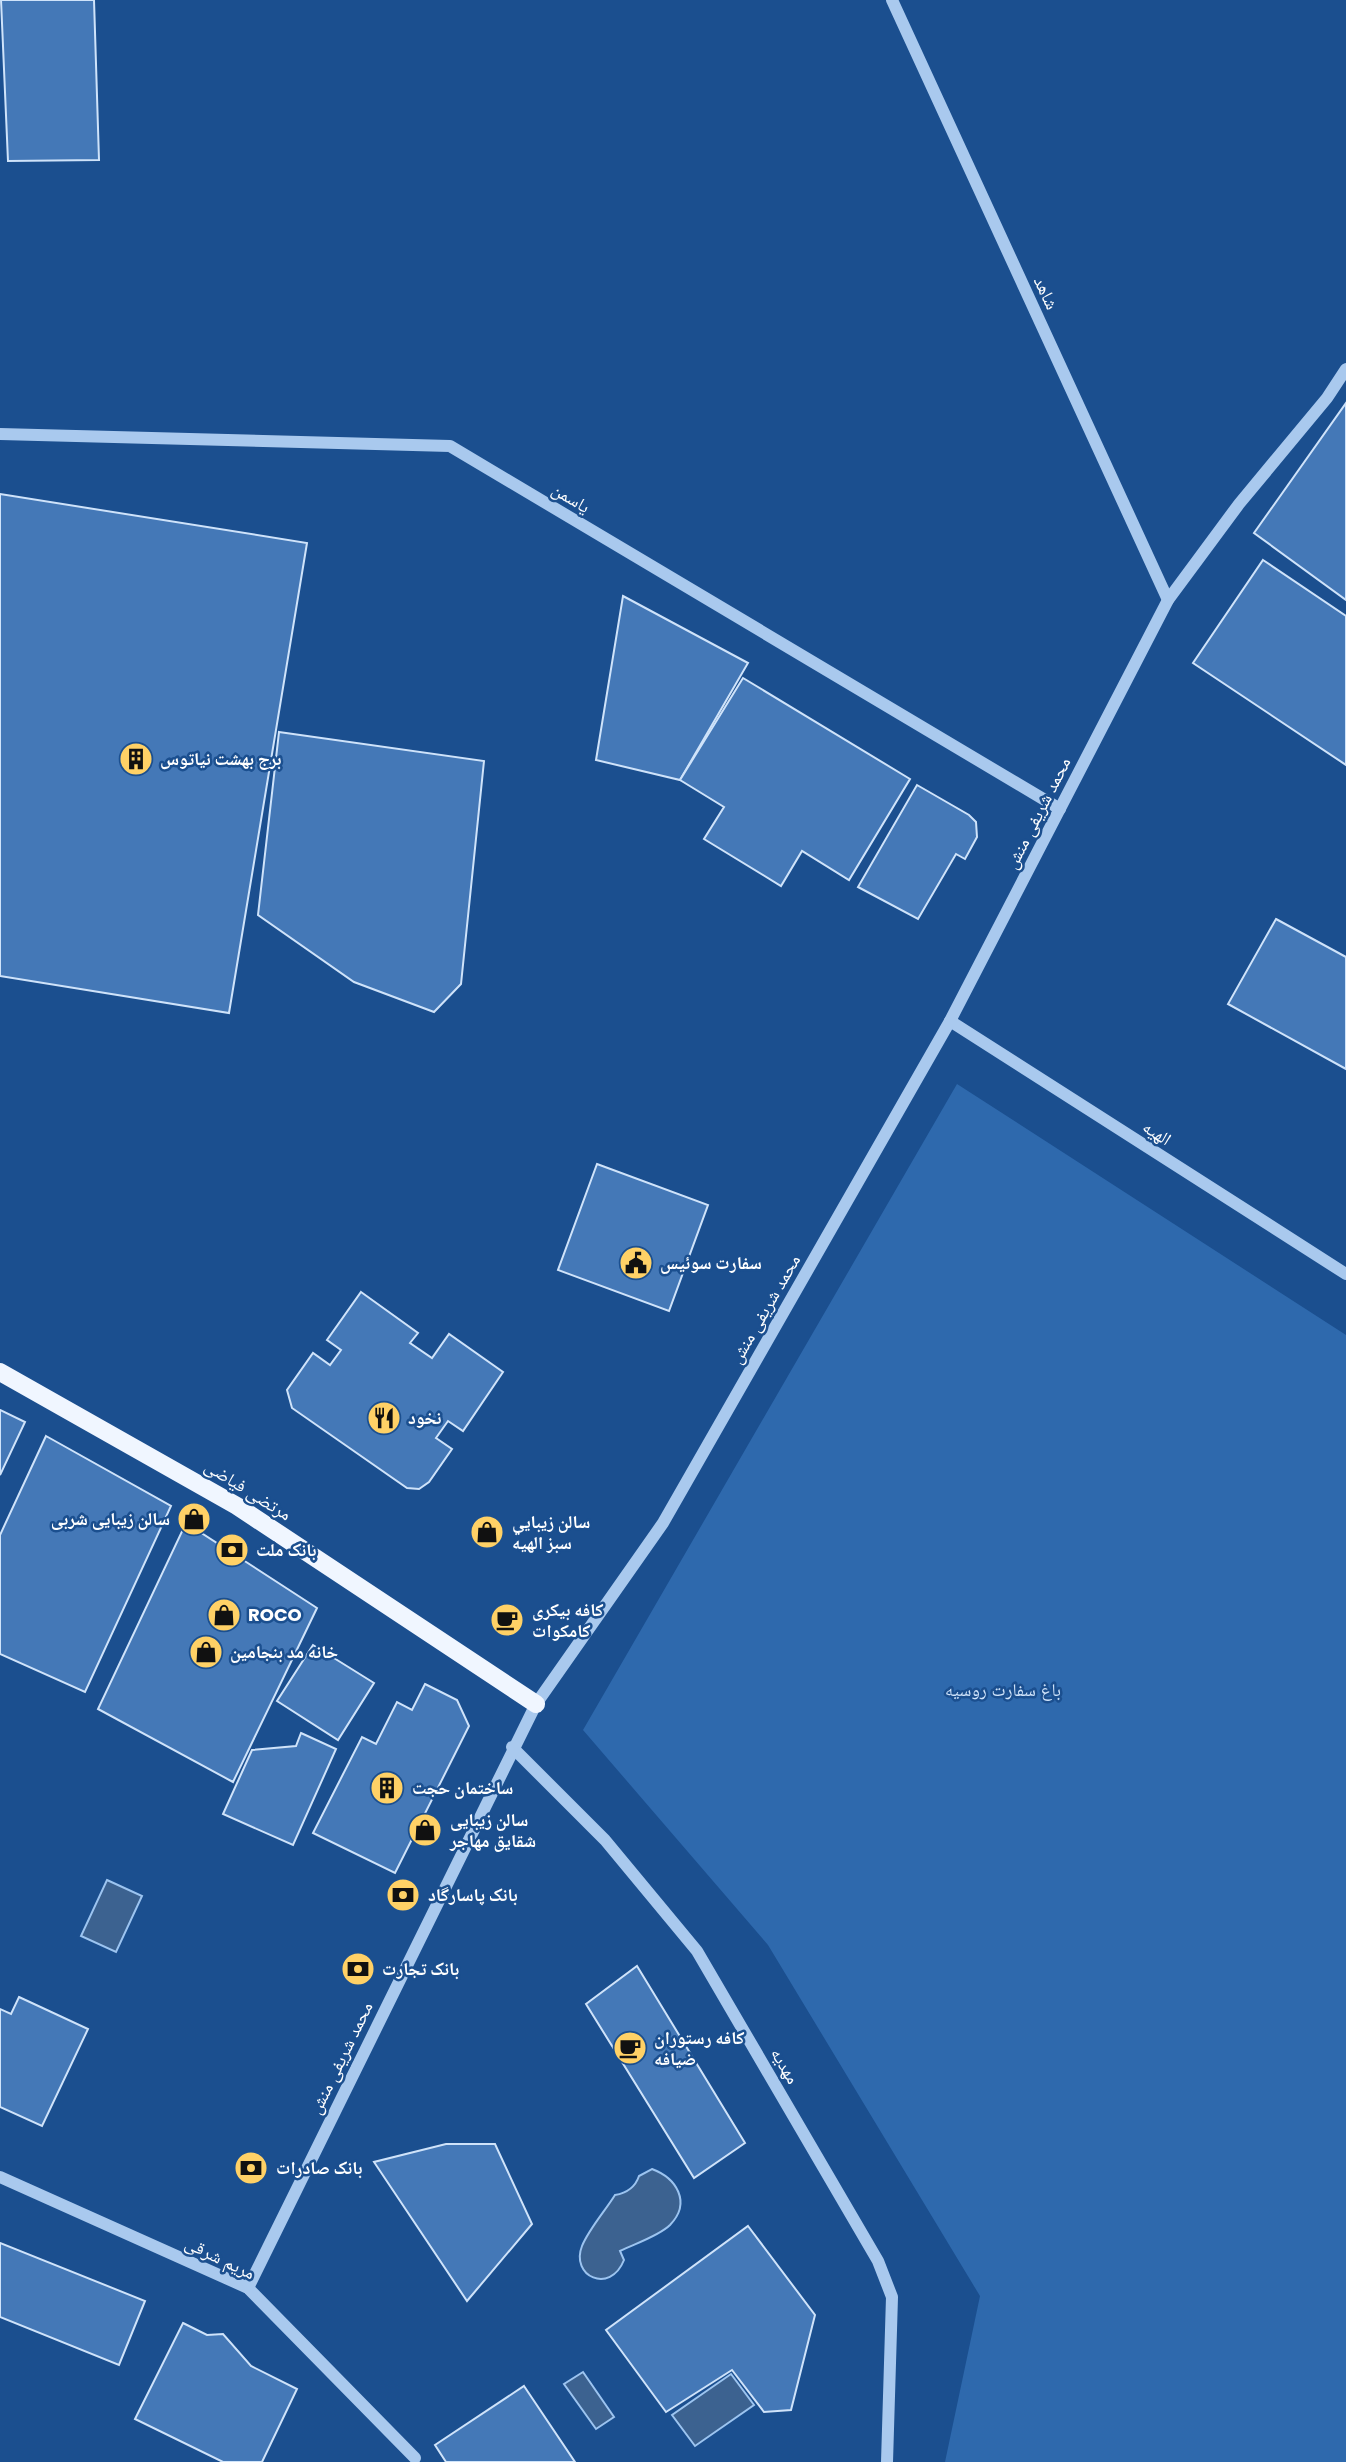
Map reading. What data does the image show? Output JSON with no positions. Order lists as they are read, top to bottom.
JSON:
{
  "streets": {
    "main road": ["مرتضی فیاضی"],
    "street": [
      "شاهد",
      "یاسمن",
      "محمد شریفی منش",
      "الهیه",
      "مهدیه",
      "مریم شرقی"
    ]
  },
  "crossings": [
    ["شاهد", "محمد شریفی منش"],
    ["یاسمن", "محمد شریفی منش"],
    ["محمد شریفی منش", "الهیه"],
    ["محمد شریفی منش", "مرتضی فیاضی"],
    ["محمد شریفی منش", "مهدیه"],
    ["محمد شریفی منش", "مریم شرقی"]
  ],
  "parks": ["باغ سفارت روسیه"],
  "places": {
    "building": ["برج بهشت نیاتوس", "ساختمان حجت"],
    "public building": ["سفارت سوئیس"],
    "restaurant": ["نخود"],
    "shop": [
      "سالن زیبایی شربی",
      "سالن زيبايي سبز الهیه",
      "ROCO",
      "خانه مد بنجامین",
      "سالن زیبایی شقایق مهاجر"
    ],
    "bank": [
      "بانک ملت",
      "بانک پاسارگاد",
      "بانک تجارت",
      "بانک صادرات"
    ],
    "cafe": ["کافه بیکری کامکوات", "کافه رستوران ضیافه"]
  }
}
